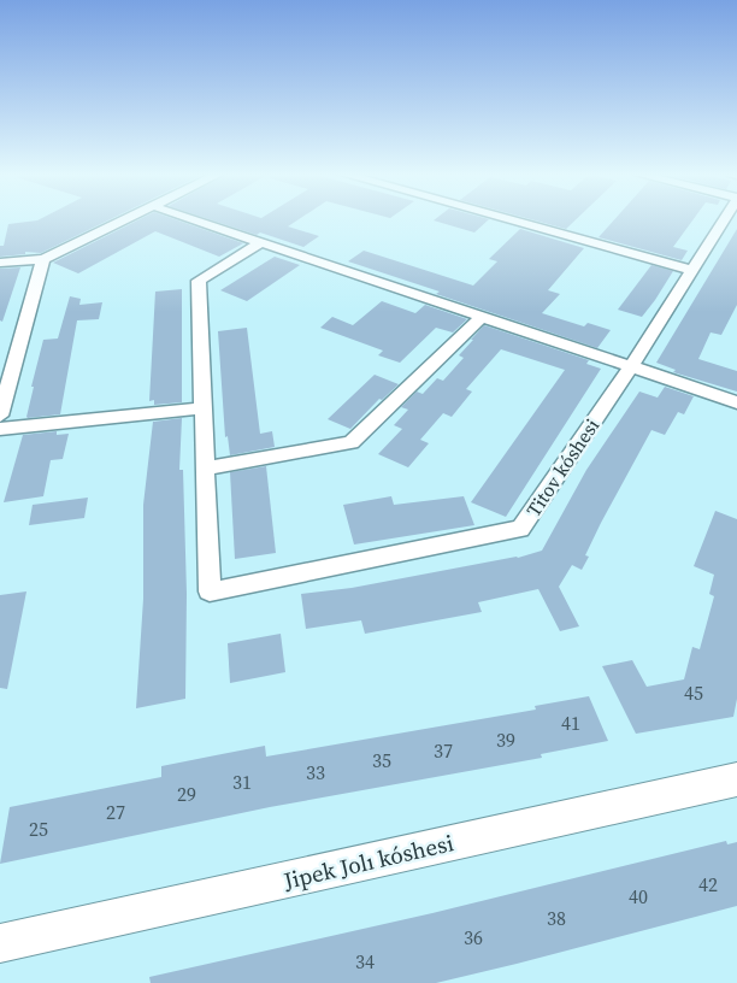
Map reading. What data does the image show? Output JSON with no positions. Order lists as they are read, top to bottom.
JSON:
{
  "streets": {
    "street": ["Titov kóshesi", "Jipek Jolı kóshesi"]
  },
  "house_numbers": [
    "45",
    "41",
    "39",
    "37",
    "35",
    "33",
    "31",
    "29",
    "27",
    "25",
    "42",
    "40",
    "38",
    "36",
    "34"
  ]
}
